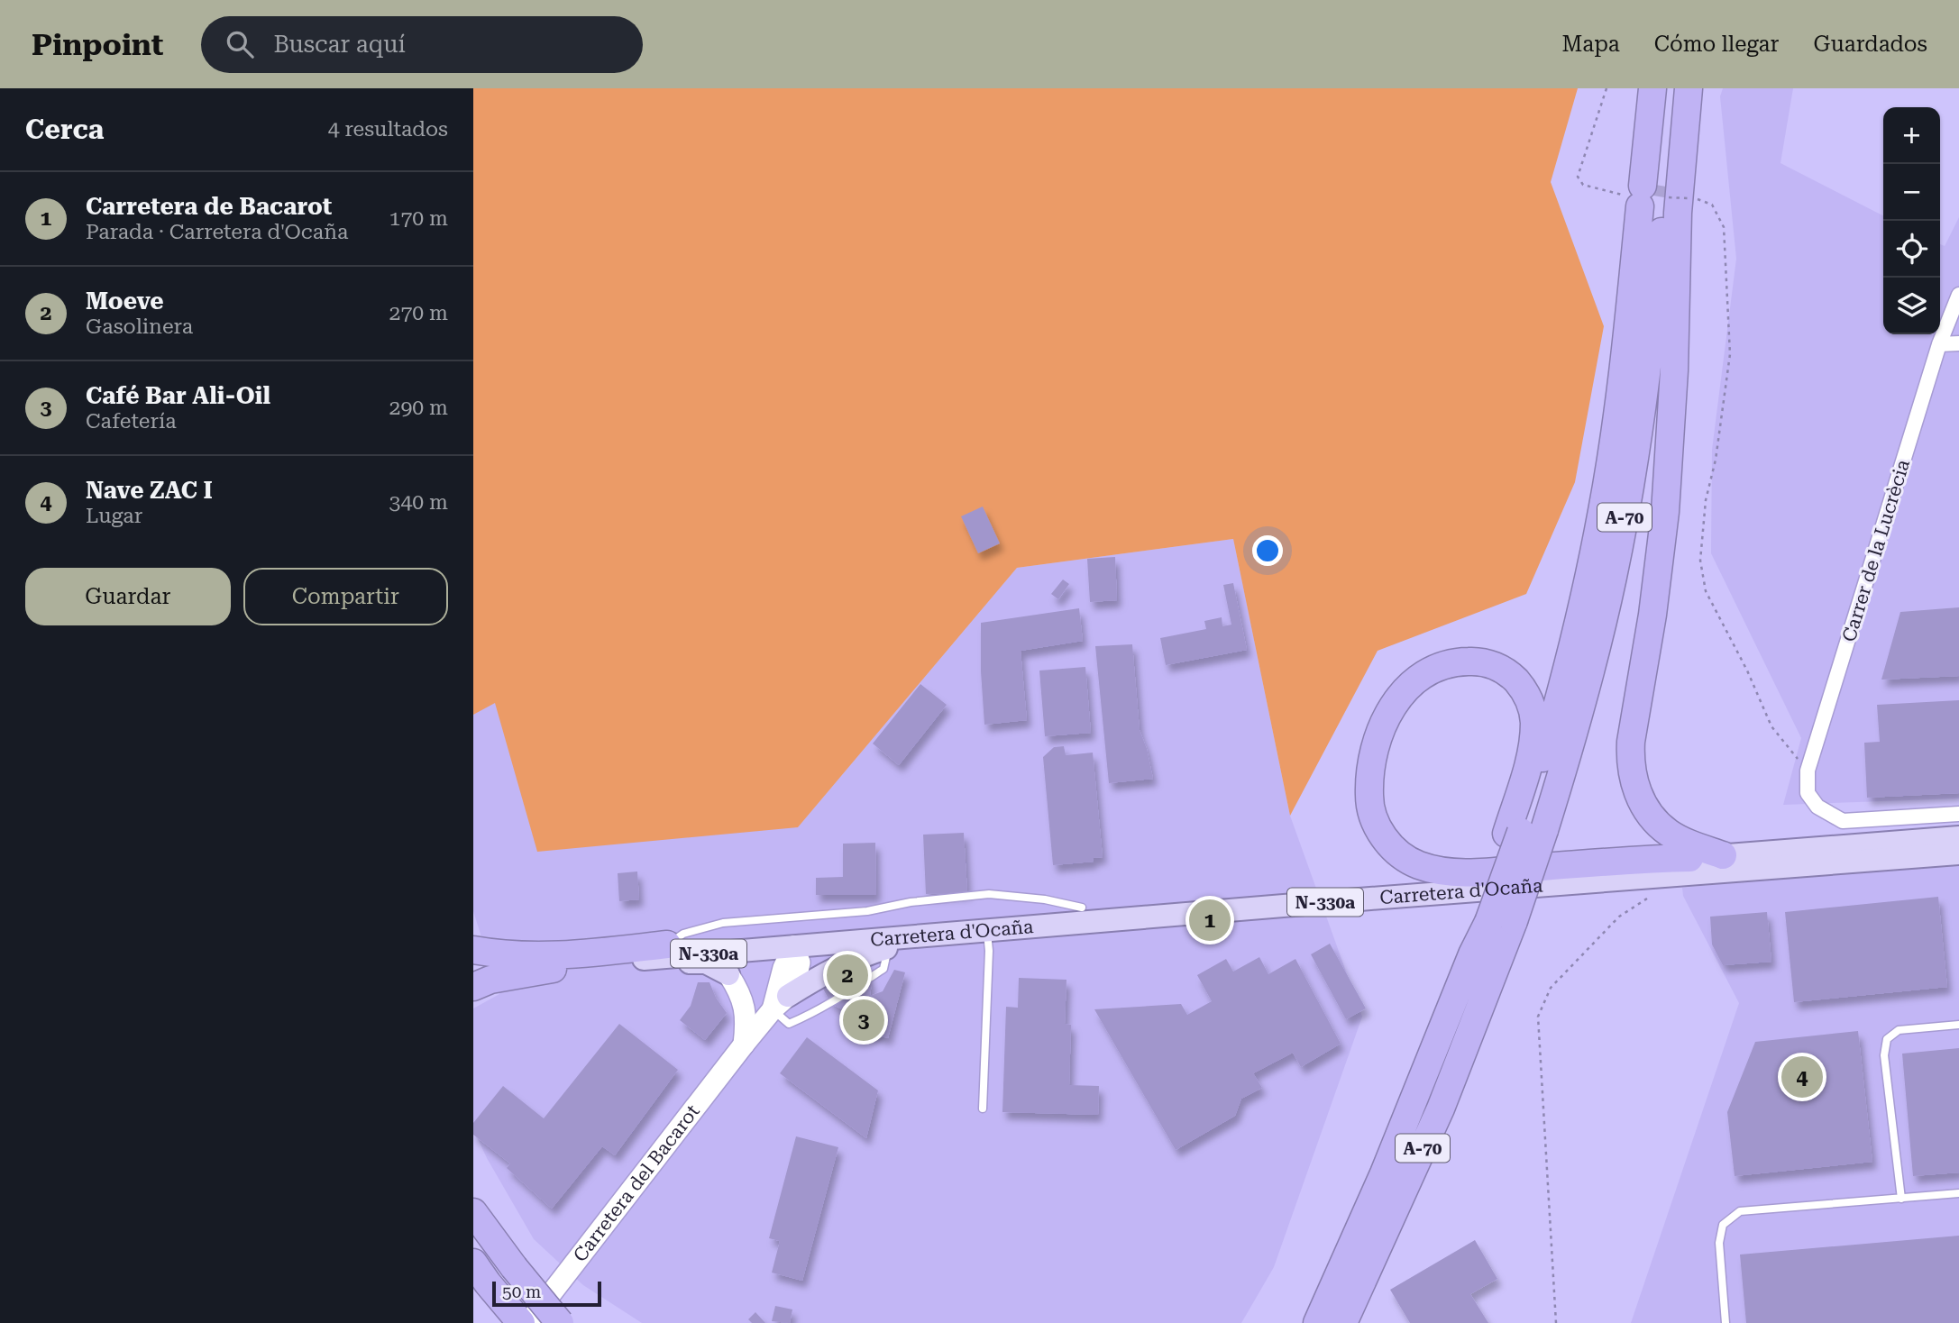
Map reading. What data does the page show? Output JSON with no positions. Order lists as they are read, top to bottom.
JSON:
{
  "streets": {
    "highway": ["A-70"],
    "main road": ["Carretera d'Ocaña", "N-330a"],
    "street": ["Carrer de la Lucrècia", "Carretera del Bacarot"]
  },
  "crossings": [
    ["Carretera d'Ocaña", "Carretera del Bacarot"]
  ],
  "scale_bar": "50 m",
  "page": {
    "header": "Pinpoint",
    "search": "Buscar aquí",
    "nav": ["Mapa", "Cómo llegar", "Guardados"],
    "heading": ["Cerca", "4 resultados"],
    "map_buttons": ["+", "−"],
    "list": [
      {
        "mark": "1",
        "name": "Carretera de Bacarot",
        "note": "Parada · Carretera d'Ocaña",
        "value": "170 m"
      },
      {
        "mark": "2",
        "name": "Moeve",
        "note": "Gasolinera",
        "value": "270 m"
      },
      {
        "mark": "3",
        "name": "Café Bar Ali-Oil",
        "note": "Cafetería",
        "value": "290 m"
      },
      {
        "mark": "4",
        "name": "Nave ZAC I",
        "note": "Lugar",
        "value": "340 m"
      }
    ],
    "buttons": ["Guardar", "Compartir"],
    "pins": [
      "1",
      "2",
      "3",
      "4"
    ],
    "scale": "50 m"
  }
}
